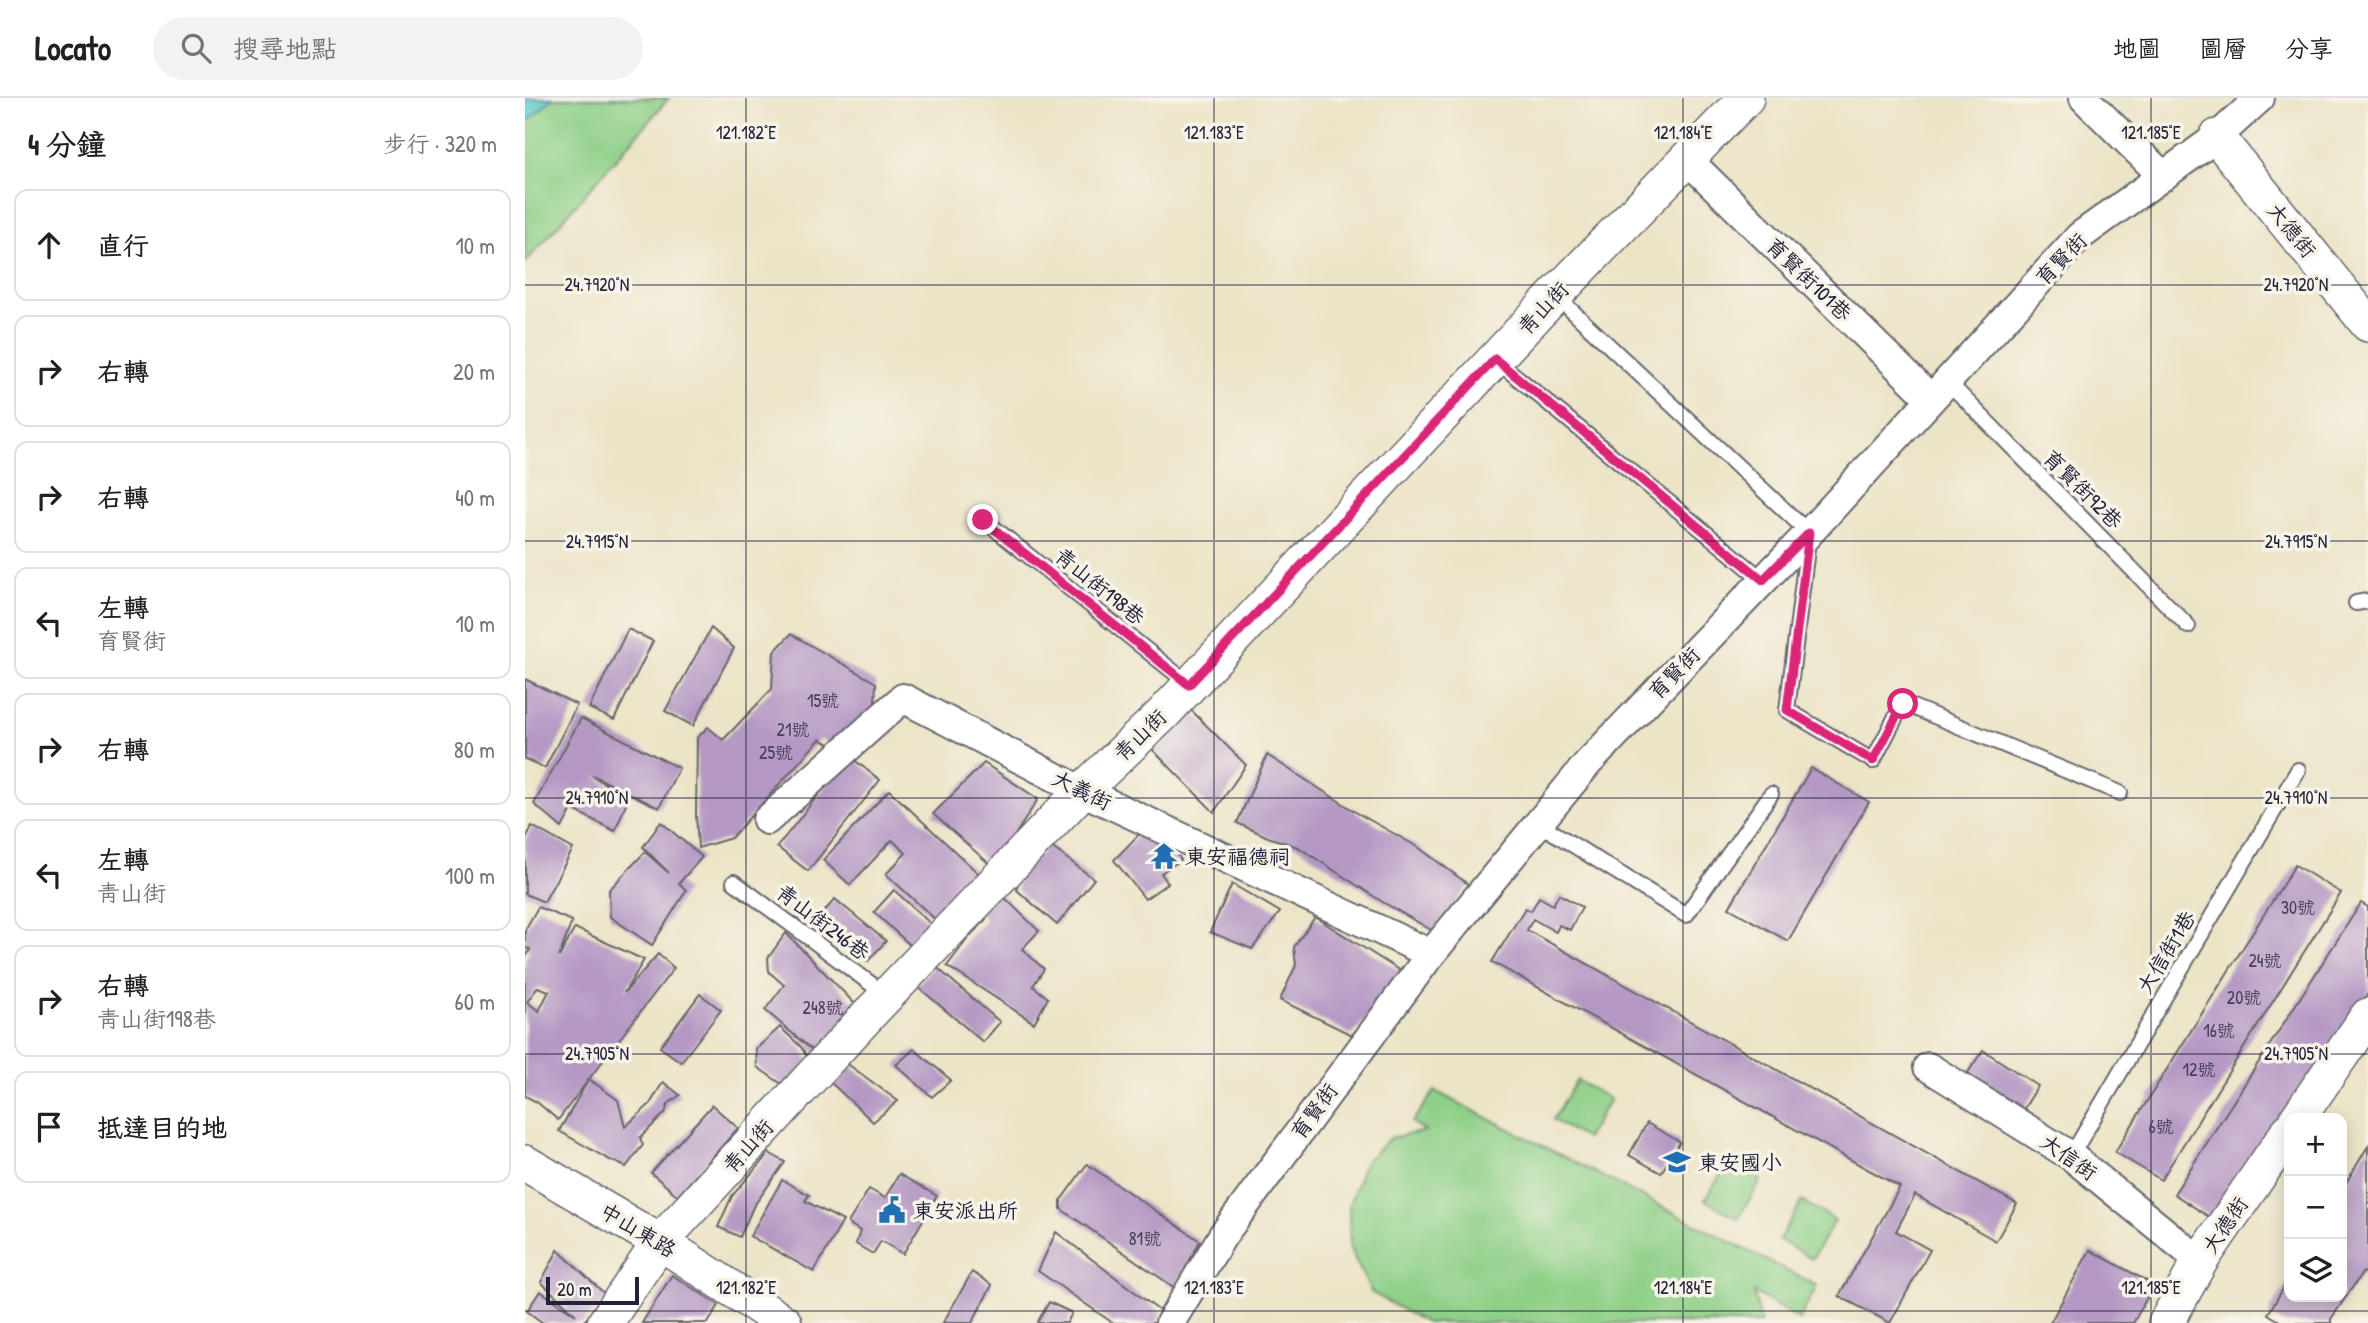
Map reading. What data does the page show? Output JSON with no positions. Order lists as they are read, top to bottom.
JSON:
{
  "streets": {
    "street": [
      "大德街",
      "育賢街",
      "育賢街101巷",
      "青山街",
      "大義街",
      "大信街",
      "中山東路"
    ],
    "lane": [
      "育賢街92巷",
      "青山街198巷",
      "青山街246巷",
      "大信街1巷"
    ]
  },
  "crossings": [
    ["大德街", "育賢街"],
    ["大德街", "大信街"],
    ["育賢街", "育賢街101巷"],
    ["育賢街", "育賢街92巷"],
    ["育賢街", "大義街"],
    ["育賢街101巷", "青山街"],
    ["育賢街101巷", "育賢街92巷"],
    ["青山街", "青山街198巷"],
    ["青山街", "大義街"],
    ["青山街", "青山街246巷"],
    ["青山街", "中山東路"],
    ["大信街1巷", "大信街"]
  ],
  "places": {
    "temple": ["東安福德祠"],
    "school or university": ["東安國小"],
    "public building": ["東安派出所"]
  },
  "house_numbers": [
    "15號",
    "21號",
    "25號",
    "30號",
    "24號",
    "20號",
    "248號",
    "16號",
    "12號",
    "6號",
    "81號"
  ],
  "scale_bar": "20 m",
  "page": {
    "header": "Locato",
    "search": "搜尋地點",
    "nav": ["地圖", "圖層", "分享"],
    "heading": ["4 分鐘", "步行 · 320 m"],
    "list": [
      ["直行", "10 m"],
      ["右轉", "20 m"],
      ["右轉", "40 m"],
      ["左轉", "育賢街", "10 m"],
      ["右轉", "80 m"],
      ["左轉", "青山街", "100 m"],
      ["右轉", "青山街198巷", "60 m"],
      "抵達目的地"
    ],
    "map_buttons": ["+", "−"],
    "scale": "20 m"
  },
  "coordinates": [
    "121.182°E",
    "121.183°E",
    "121.184°E",
    "121.185°E",
    "24.7920°N",
    "24.7915°N",
    "24.7910°N",
    "24.7905°N"
  ]
}
